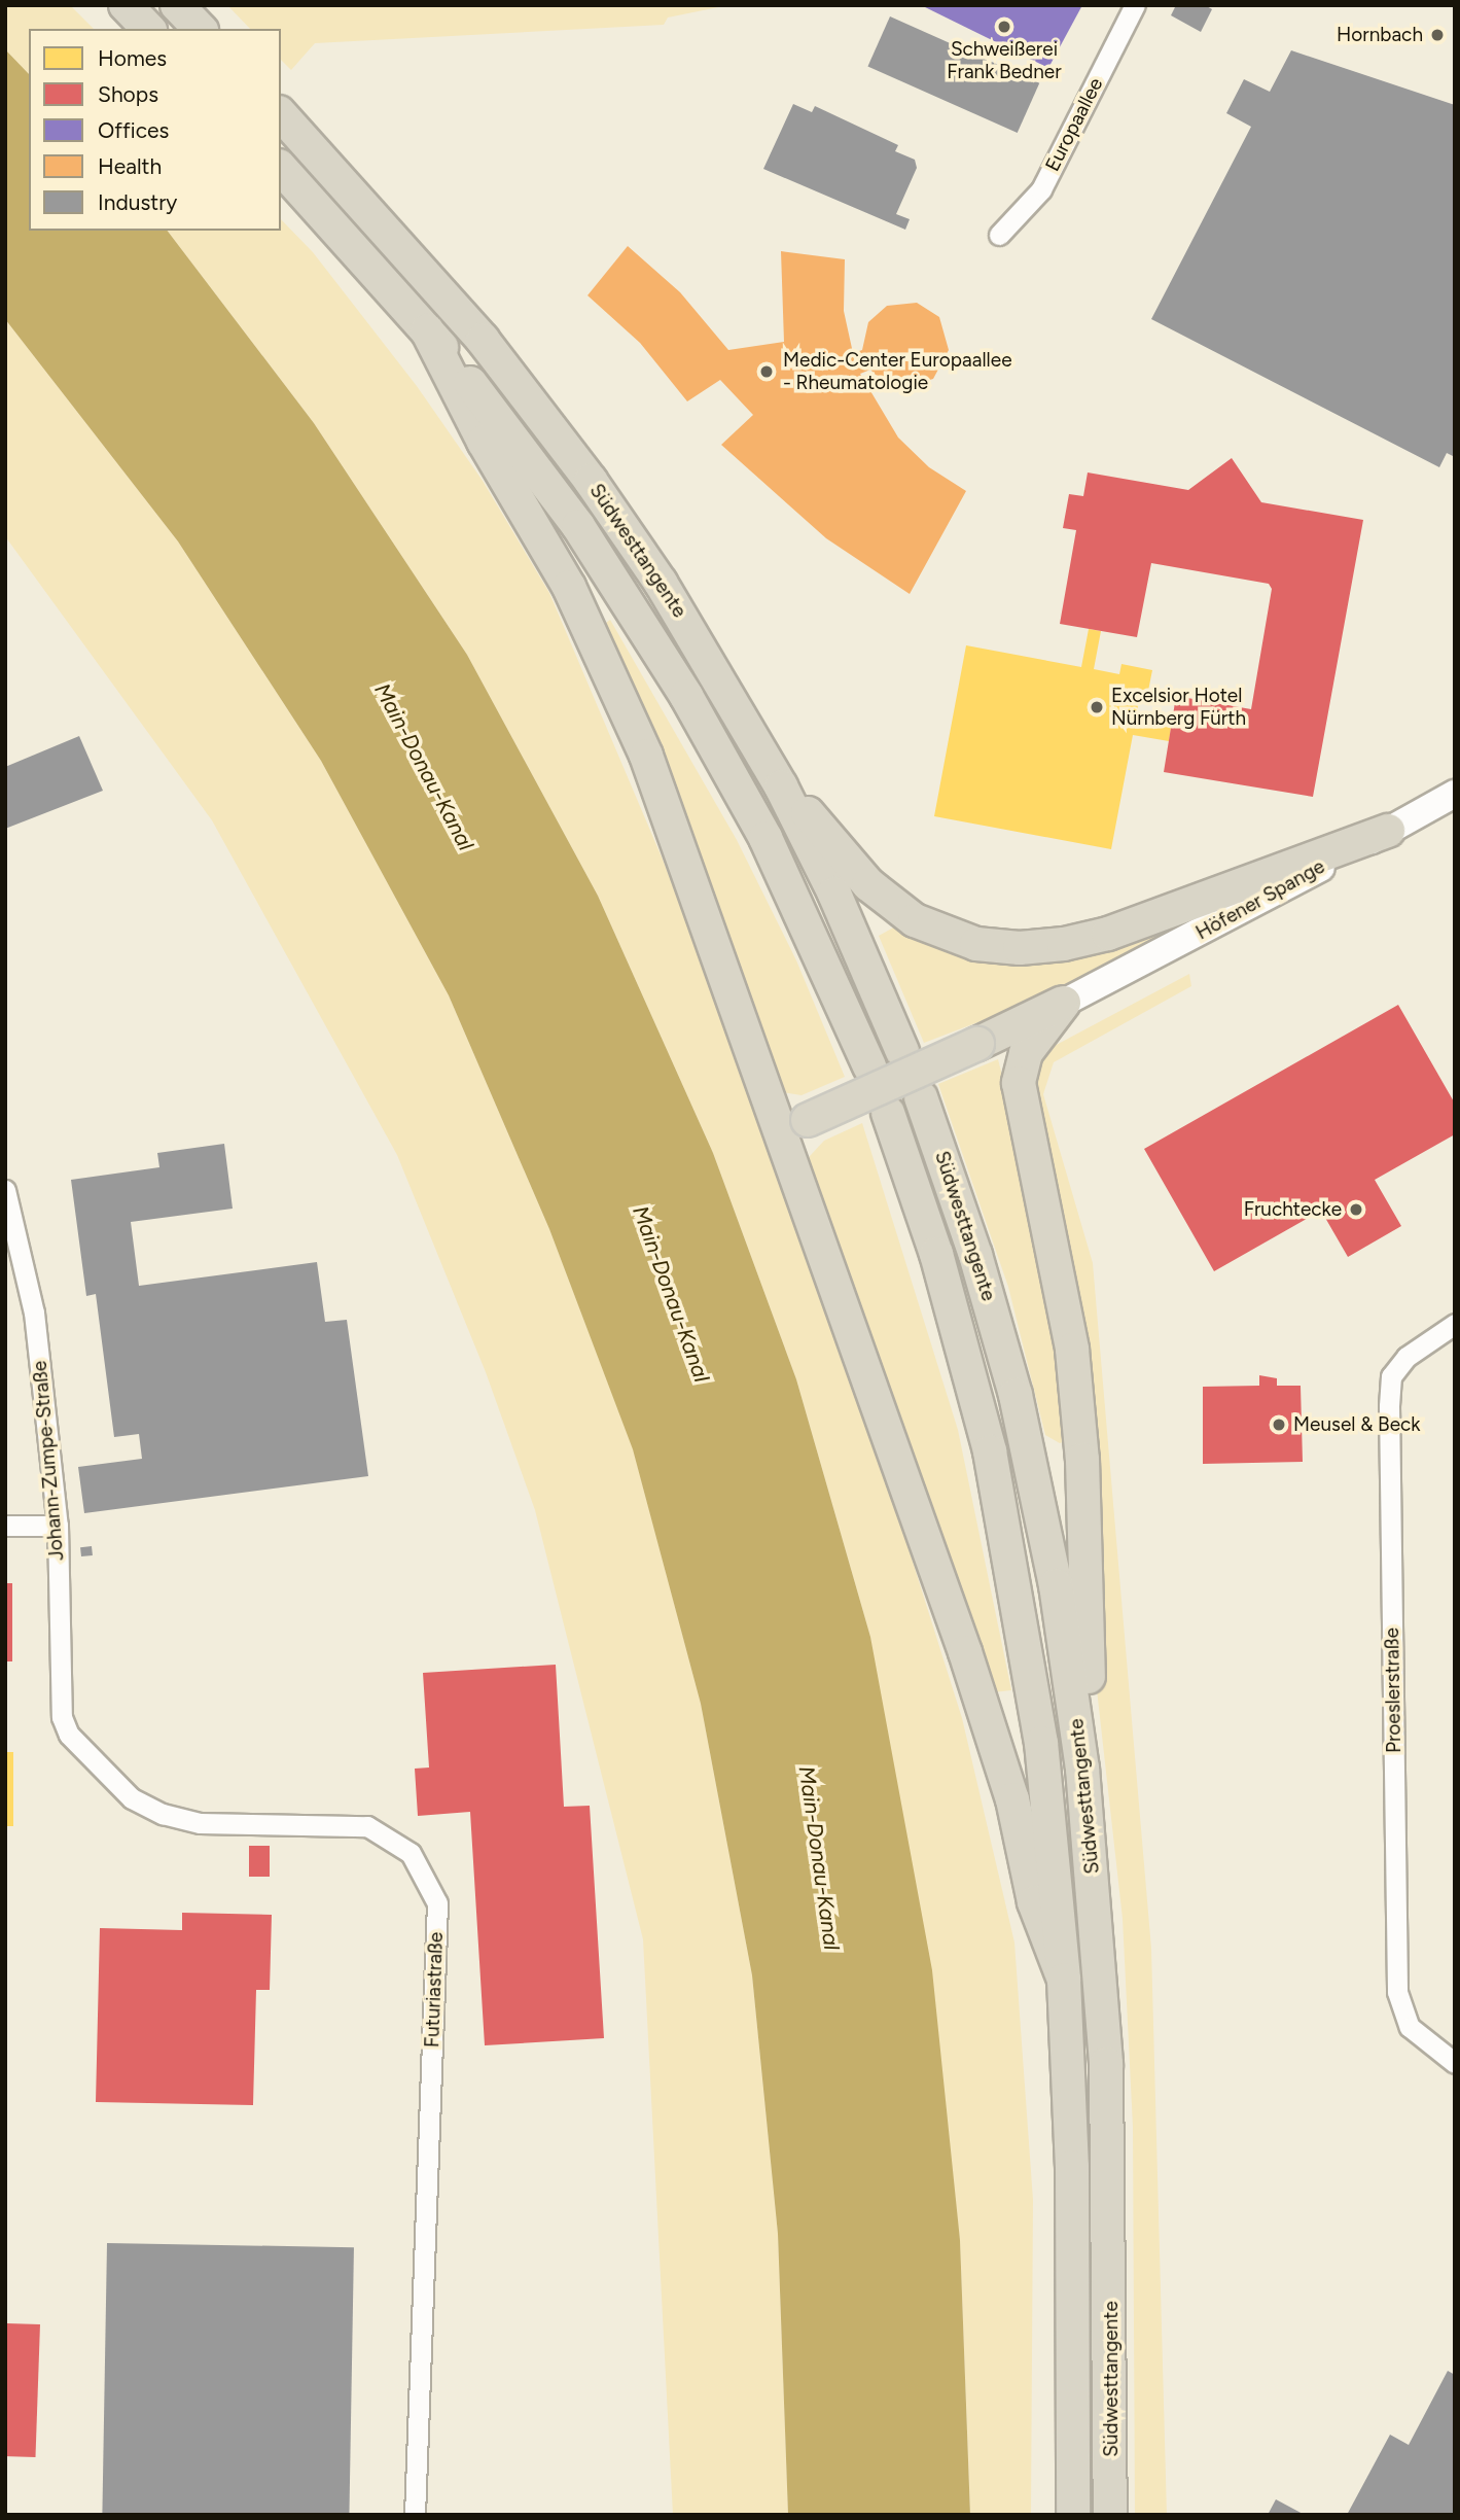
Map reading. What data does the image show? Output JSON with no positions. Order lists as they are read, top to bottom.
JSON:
{
  "streets": {
    "highway": ["Südwesttangente"],
    "main road": ["Höfener Spange"],
    "street": [
      "Europaallee",
      "Johann-Zumpe-Straße",
      "Proeslerstraße",
      "Futuriastraße"
    ]
  },
  "crossings": [
    ["Johann-Zumpe-Straße", "Futuriastraße"]
  ],
  "water": ["Main-Donau-Kanal"],
  "places": [
    "Schweißerei Frank Bedner",
    "Hornbach",
    "Medic-Center Europaallee - Rheumatologie",
    "Excelsior Hotel Nürnberg Fürth",
    "Fruchtecke",
    "Meusel & Beck"
  ],
  "legend": [
    "Homes",
    "Shops",
    "Offices",
    "Health",
    "Industry"
  ]
}
